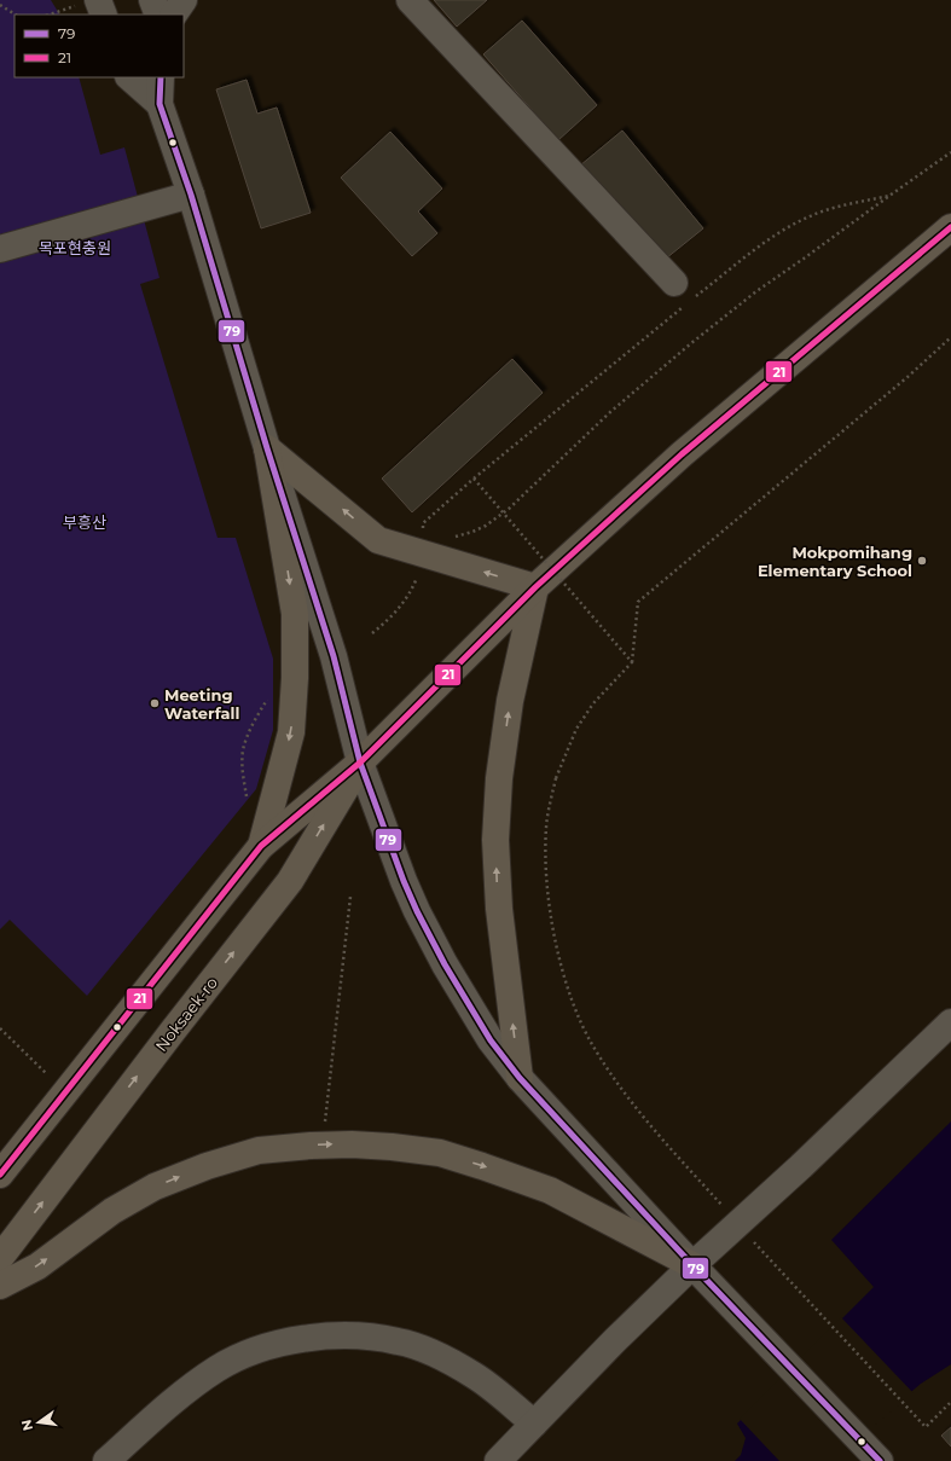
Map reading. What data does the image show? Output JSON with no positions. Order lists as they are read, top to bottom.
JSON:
{
  "streets": {
    "main road": ["Noksaek-ro"]
  },
  "parks": ["목포현충원", "부흥산"],
  "places": ["Mokpomihang Elementary School", "Meeting Waterfall"],
  "lines": ["transit line 79", "transit line 21"],
  "legend": ["79", "21"],
  "north": "left"
}
